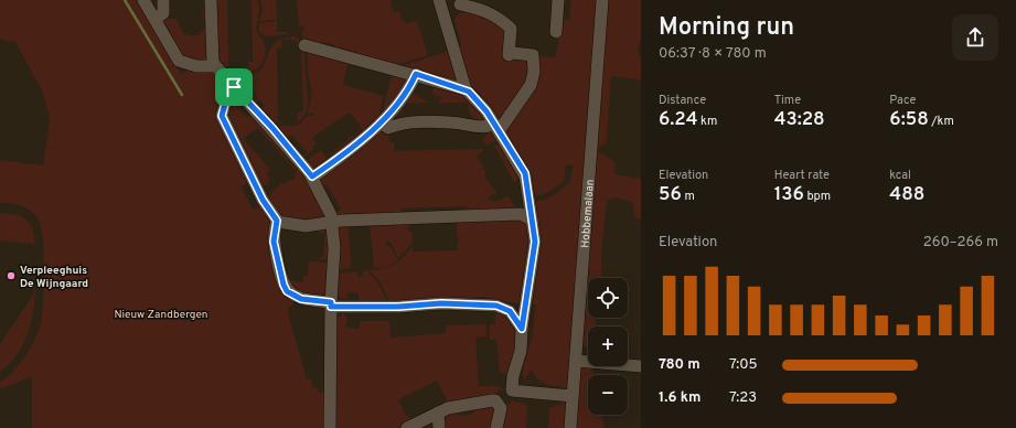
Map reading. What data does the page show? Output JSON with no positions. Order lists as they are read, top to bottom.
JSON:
{
  "streets": {
    "street": ["Hobbemalaan"]
  },
  "parks": ["Nieuw Zandbergen"],
  "places": ["Verpleeghuis De Wijngaard"],
  "page": {
    "heading": ["Morning run", "06:37 · 8 × 780 m"],
    "stats": [
      ["Distance", "6.24 km"],
      ["Time", "43:28"],
      ["Pace", "6:58 /km"],
      ["Elevation", "56 m"],
      ["Heart rate", "136 bpm"],
      ["kcal", "488"]
    ],
    "chart": ["Elevation", "260–266 m"],
    "map_buttons": ["+", "−"],
    "list": [
      {
        "name": "780 m",
        "note": "7:05"
      },
      {
        "name": "1.6 km",
        "note": "7:23"
      }
    ]
  }
}
